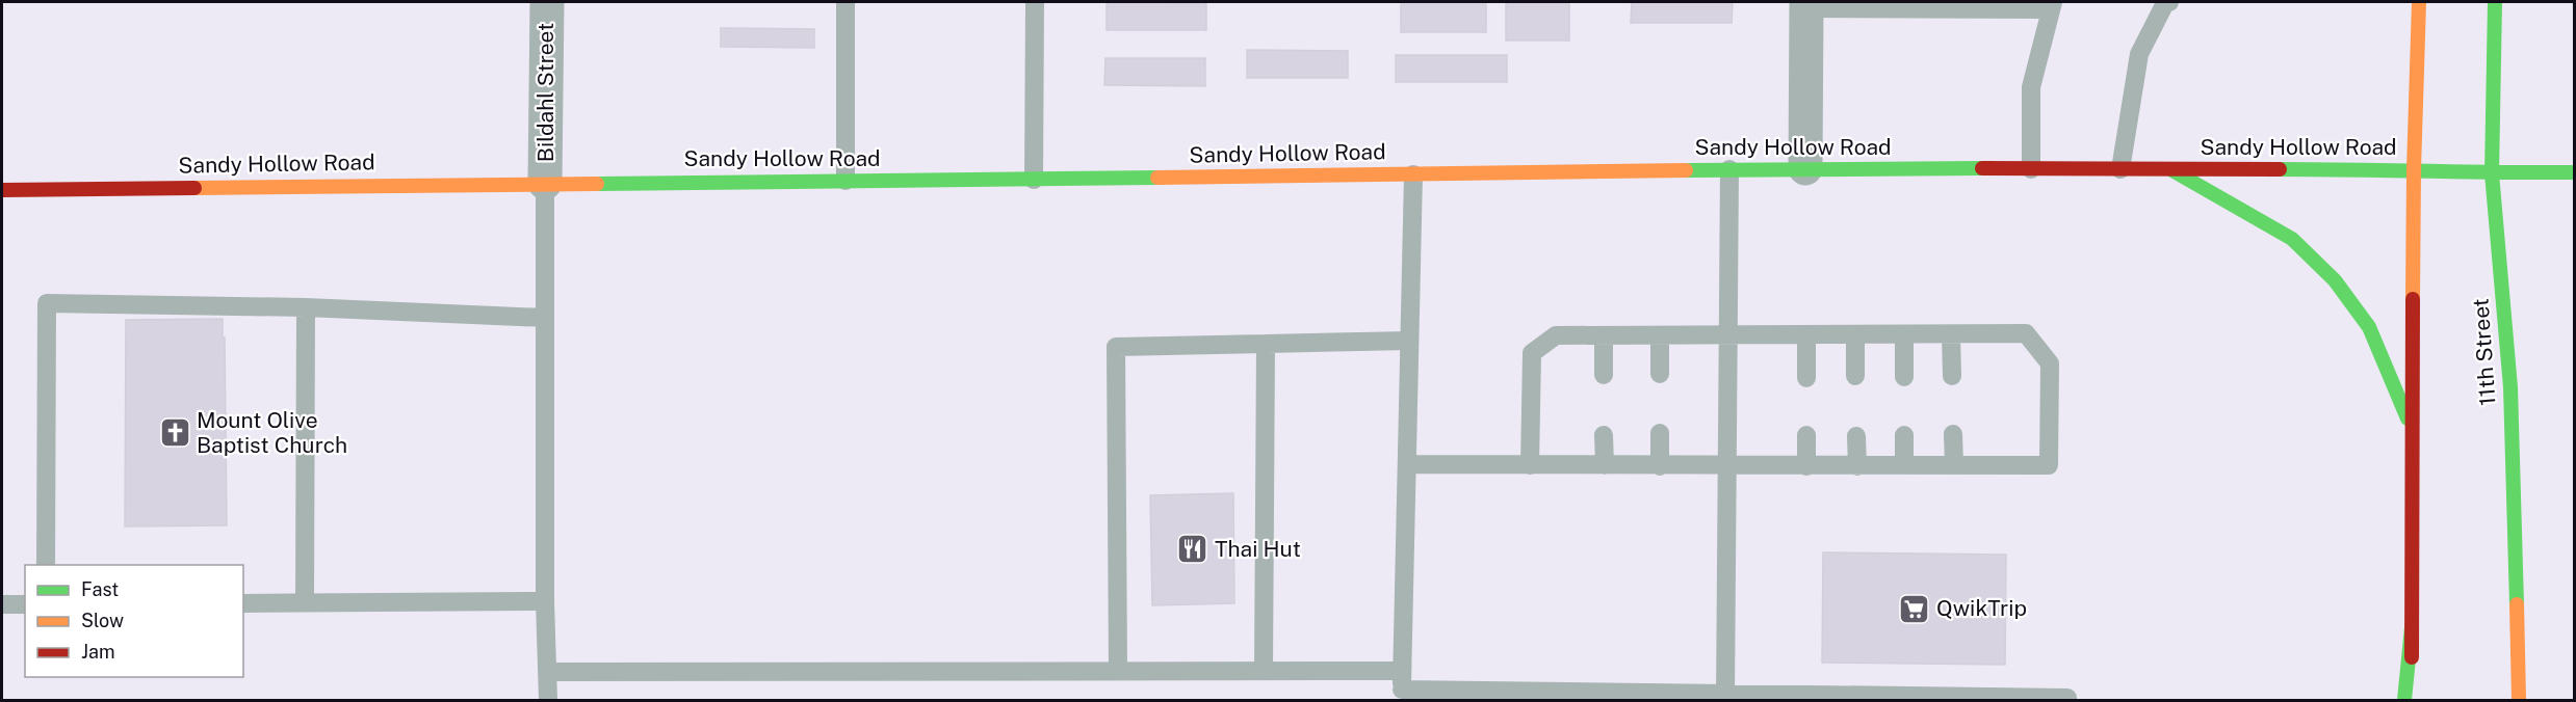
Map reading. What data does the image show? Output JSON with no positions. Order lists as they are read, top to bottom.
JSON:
{
  "streets": {
    "main road": ["Sandy Hollow Road", "11th Street"],
    "street": ["Bildahl Street"]
  },
  "crossings": [
    ["Bildahl Street", "Sandy Hollow Road"],
    ["Sandy Hollow Road", "11th Street"]
  ],
  "places": {
    "church": ["Mount Olive Baptist Church"],
    "restaurant": ["Thai Hut"],
    "supermarket": ["QwikTrip"]
  },
  "legend": ["Fast", "Slow", "Jam"]
}
